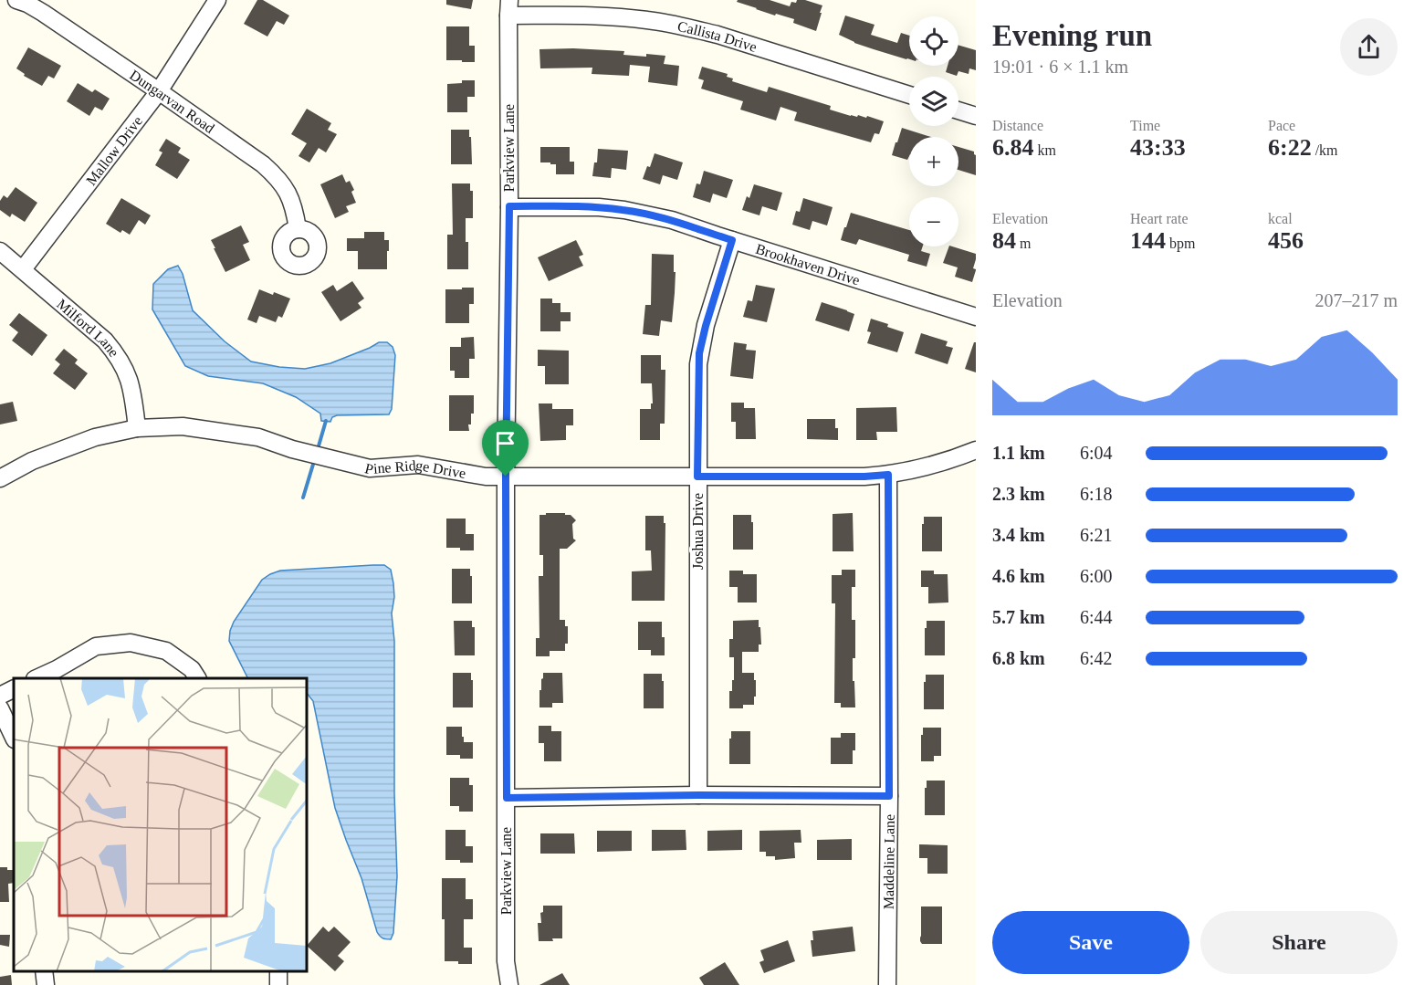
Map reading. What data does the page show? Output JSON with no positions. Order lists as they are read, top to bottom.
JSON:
{
  "streets": {
    "street": [
      "Callista Drive",
      "Dungarvan Road",
      "Parkview Lane",
      "Mallow Drive",
      "Brookhaven Drive",
      "Milford Lane",
      "Pine Ridge Drive",
      "Joshua Drive",
      "Maddeline Lane"
    ]
  },
  "crossings": [
    ["Callista Drive", "Parkview Lane"],
    ["Dungarvan Road", "Mallow Drive"],
    ["Parkview Lane", "Brookhaven Drive"],
    ["Parkview Lane", "Pine Ridge Drive"],
    ["Mallow Drive", "Milford Lane"],
    ["Brookhaven Drive", "Joshua Drive"],
    ["Milford Lane", "Pine Ridge Drive"],
    ["Pine Ridge Drive", "Joshua Drive"],
    ["Pine Ridge Drive", "Maddeline Lane"]
  ],
  "page": {
    "heading": ["Evening run", "19:01 · 6 × 1.1 km"],
    "map_buttons": ["+", "−"],
    "stats": [
      ["Distance", "6.84 km"],
      ["Time", "43:33"],
      ["Pace", "6:22 /km"],
      ["Elevation", "84 m"],
      ["Heart rate", "144 bpm"],
      ["kcal", "456"]
    ],
    "chart": ["Elevation", "207–217 m"],
    "list": [
      {
        "name": "1.1 km",
        "note": "6:04"
      },
      {
        "name": "2.3 km",
        "note": "6:18"
      },
      {
        "name": "3.4 km",
        "note": "6:21"
      },
      {
        "name": "4.6 km",
        "note": "6:00"
      },
      {
        "name": "5.7 km",
        "note": "6:44"
      },
      {
        "name": "6.8 km",
        "note": "6:42"
      }
    ],
    "buttons": ["Save", "Share"]
  }
}
